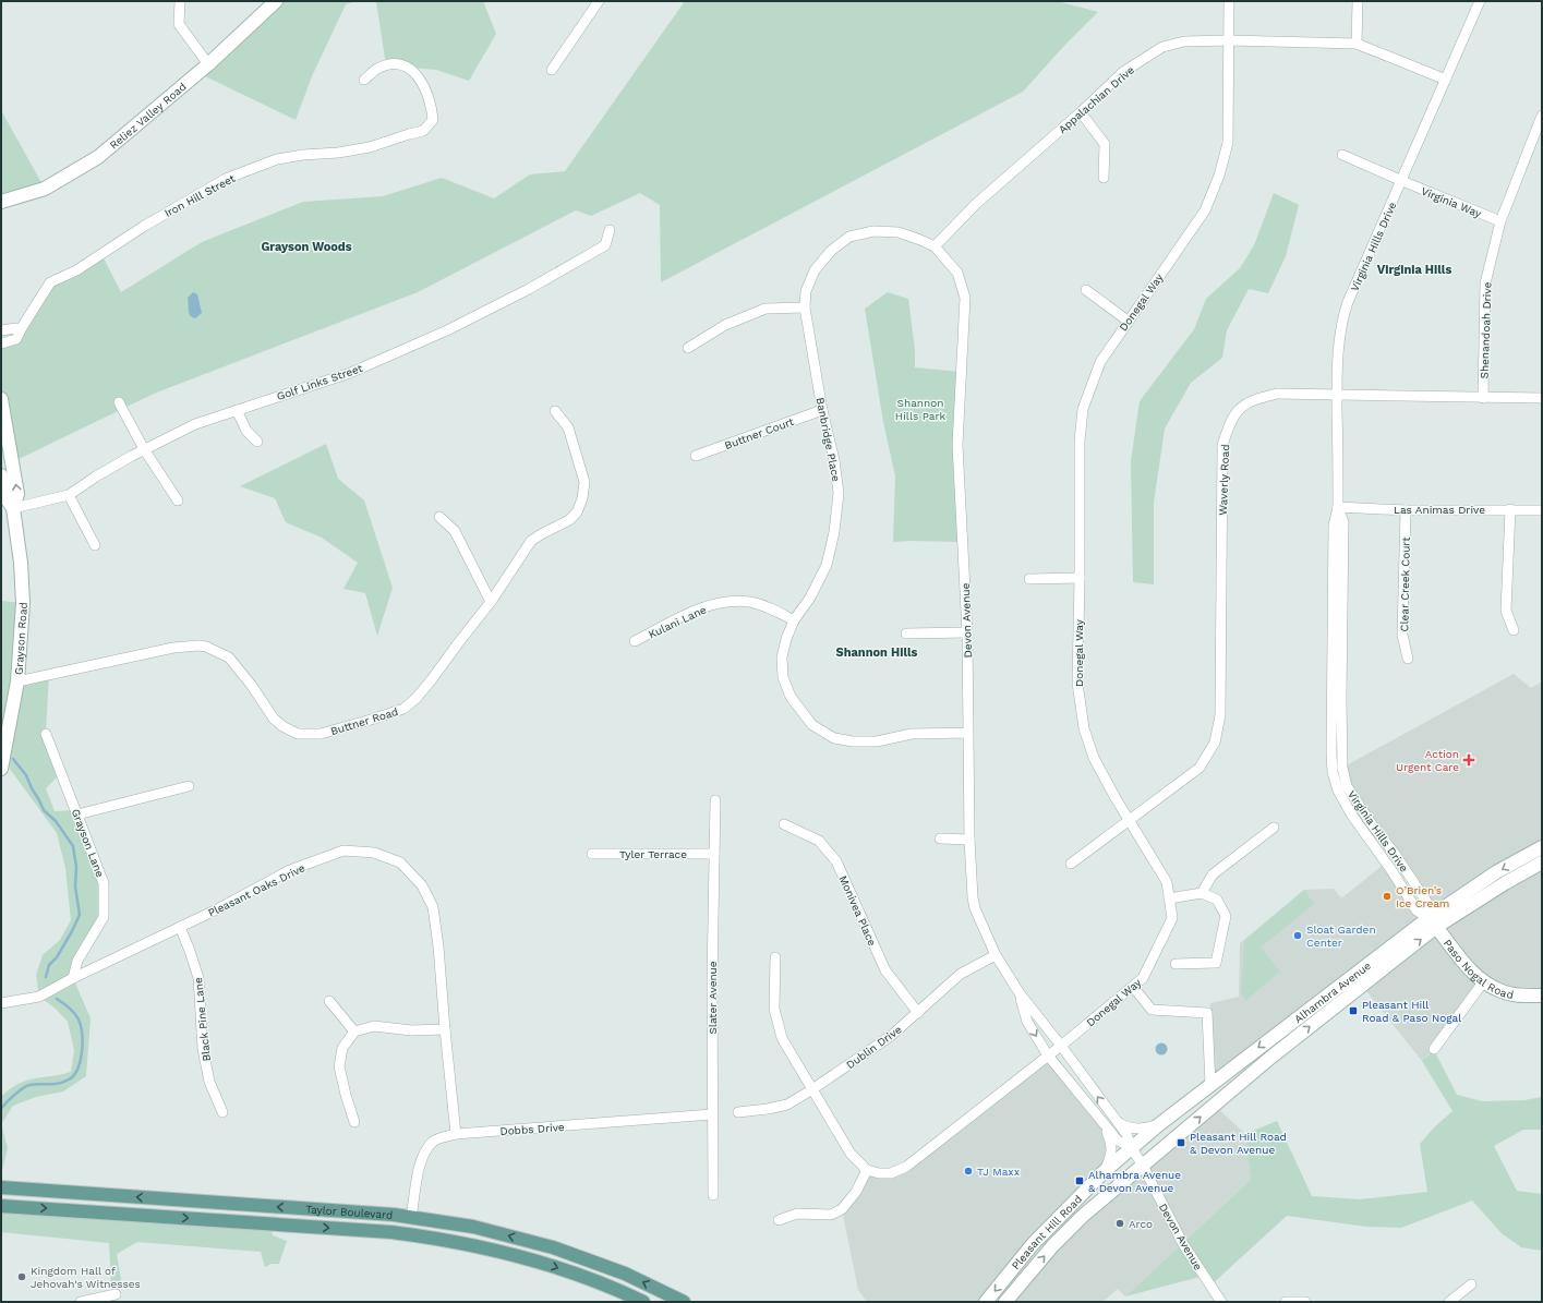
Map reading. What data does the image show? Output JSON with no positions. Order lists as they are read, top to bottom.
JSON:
{
  "streets": {
    "main road": [
      "Reliez Valley Road",
      "Grayson Road",
      "Paso Nogal Road",
      "Alhambra Avenue",
      "Taylor Boulevard",
      "Pleasant Hill Road"
    ],
    "street": [
      "Appalachian Drive",
      "Iron Hill Street",
      "Virginia Way",
      "Virginia Hills Drive",
      "Donegal Way",
      "Shenandoah Drive",
      "Golf Links Street",
      "Buttner Court",
      "Banbridge Place",
      "Waverly Road",
      "Las Animas Drive",
      "Clear Creek Court",
      "Devon Avenue",
      "Kulani Lane",
      "Buttner Road",
      "Grayson Lane",
      "Tyler Terrace",
      "Pleasant Oaks Drive",
      "Monivea Place",
      "Slater Avenue",
      "Black Pine Lane",
      "Dublin Drive",
      "Dobbs Drive"
    ]
  },
  "crossings": [
    ["Appalachian Drive", "Virginia Hills Drive"],
    ["Appalachian Drive", "Donegal Way"],
    ["Appalachian Drive", "Banbridge Place"],
    ["Appalachian Drive", "Devon Avenue"],
    ["Virginia Way", "Virginia Hills Drive"],
    ["Virginia Way", "Shenandoah Drive"],
    ["Virginia Hills Drive", "Waverly Road"],
    ["Virginia Hills Drive", "Las Animas Drive"],
    ["Virginia Hills Drive", "Paso Nogal Road"],
    ["Virginia Hills Drive", "Alhambra Avenue"],
    ["Donegal Way", "Waverly Road"],
    ["Donegal Way", "Devon Avenue"],
    ["Shenandoah Drive", "Waverly Road"],
    ["Golf Links Street", "Grayson Road"],
    ["Buttner Court", "Banbridge Place"],
    ["Banbridge Place", "Devon Avenue"],
    ["Banbridge Place", "Kulani Lane"],
    ["Las Animas Drive", "Clear Creek Court"],
    ["Devon Avenue", "Alhambra Avenue"],
    ["Devon Avenue", "Dublin Drive"],
    ["Devon Avenue", "Pleasant Hill Road"],
    ["Grayson Road", "Buttner Road"],
    ["Grayson Lane", "Pleasant Oaks Drive"],
    ["Tyler Terrace", "Slater Avenue"],
    ["Pleasant Oaks Drive", "Black Pine Lane"],
    ["Pleasant Oaks Drive", "Dobbs Drive"],
    ["Monivea Place", "Dublin Drive"],
    ["Paso Nogal Road", "Alhambra Avenue"],
    ["Alhambra Avenue", "Pleasant Hill Road"],
    ["Slater Avenue", "Dobbs Drive"],
    ["Dobbs Drive", "Taylor Boulevard"]
  ],
  "districts": ["Grayson Woods", "Virginia Hills", "Shannon Hills"],
  "parks": ["Shannon Hills Park"],
  "places": {
    "health": ["Action Urgent Care"],
    "other": [
      "O’Brien’s Ice Cream",
      "Sloat Garden Center",
      "TJ Maxx",
      "Arco",
      "Kingdom Hall of Jehovah's Witnesses"
    ],
    "transit": ["Pleasant Hill Road & Paso Nogal", "Pleasant Hill Road & Devon Avenue", "Alhambra Avenue & Devon Avenue"]
  }
}
